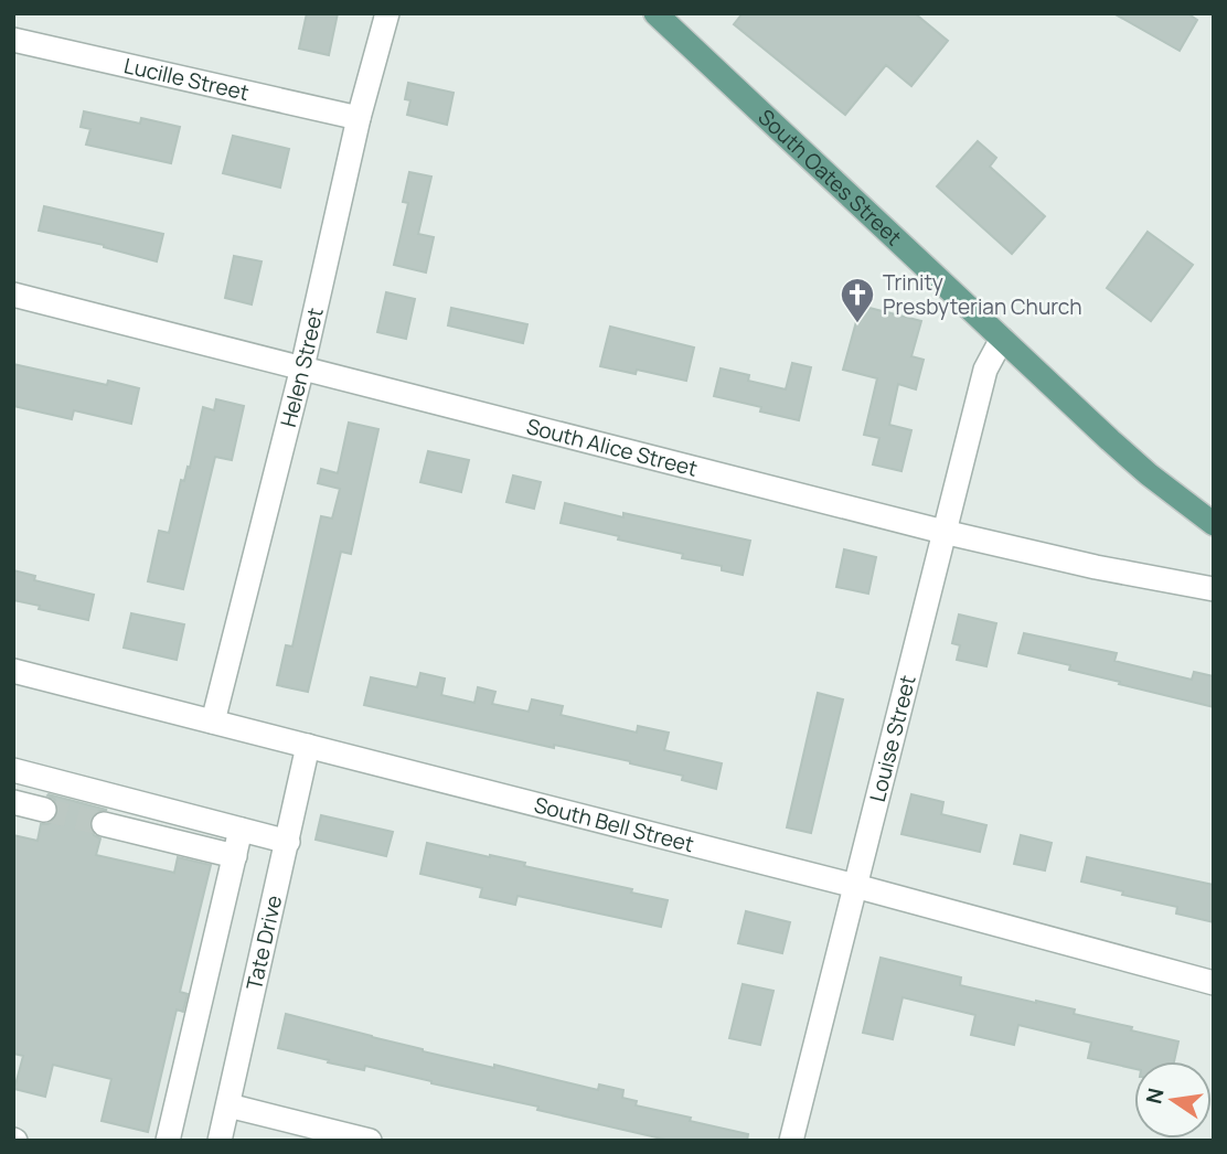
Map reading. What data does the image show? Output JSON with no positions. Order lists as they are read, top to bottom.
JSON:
{
  "streets": {
    "main road": ["South Oates Street"],
    "street": [
      "Lucille Street",
      "Helen Street",
      "South Alice Street",
      "Louise Street",
      "South Bell Street",
      "Tate Drive"
    ]
  },
  "crossings": [
    ["Lucille Street", "Helen Street"],
    ["South Oates Street", "Louise Street"],
    ["Helen Street", "South Alice Street"],
    ["Helen Street", "South Bell Street"],
    ["South Alice Street", "Louise Street"],
    ["Louise Street", "South Bell Street"],
    ["South Bell Street", "Tate Drive"]
  ],
  "places": {
    "church": ["Trinity Presbyterian Church"]
  },
  "north": "left"
}
